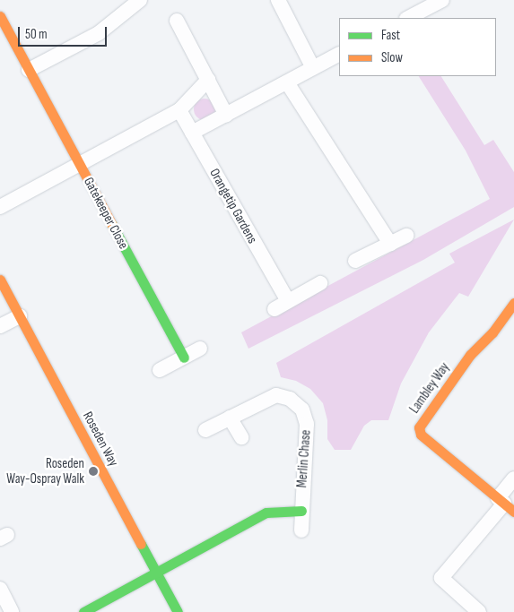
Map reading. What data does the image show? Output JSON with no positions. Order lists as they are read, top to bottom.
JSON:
{
  "streets": {
    "street": [
      "Orangetip Gardens",
      "Gatekeeper Close",
      "Lambley Way",
      "Roseden Way",
      "Merlin Chase"
    ]
  },
  "places": ["Roseden Way-Ospray Walk"],
  "legend": ["Fast", "Slow"],
  "scale_bar": "50 m"
}
